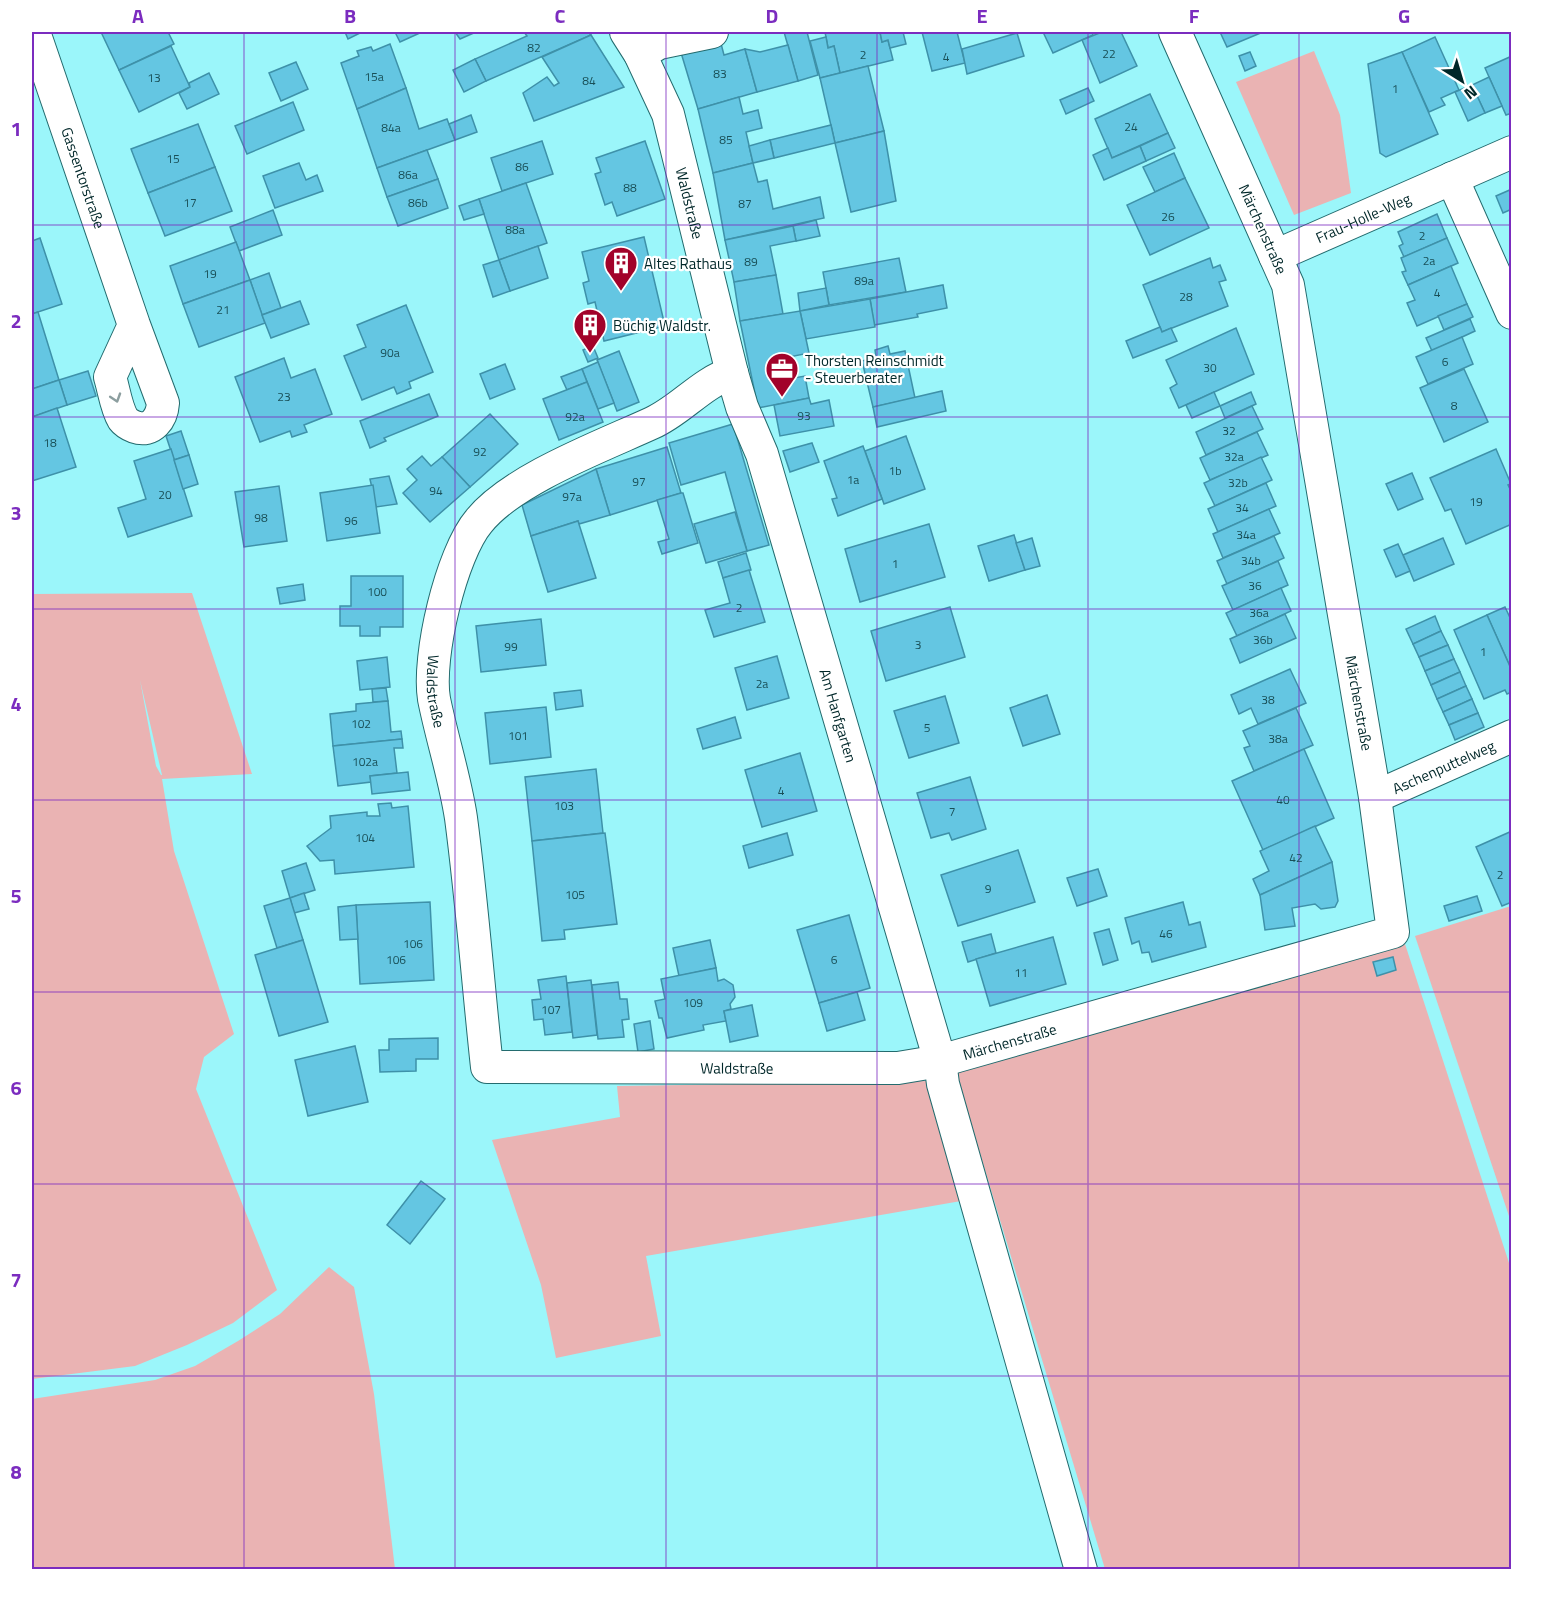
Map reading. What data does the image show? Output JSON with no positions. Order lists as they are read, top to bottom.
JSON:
{
  "streets": {
    "street": [
      "Gassentorstraße",
      "Waldstraße",
      "Frau-Holle-Weg",
      "Märchenstraße",
      "Am Hanfgarten",
      "Aschenputtelweg"
    ]
  },
  "crossings": [
    ["Waldstraße", "Märchenstraße"],
    ["Waldstraße", "Am Hanfgarten"],
    ["Frau-Holle-Weg", "Märchenstraße"],
    ["Märchenstraße", "Am Hanfgarten"],
    ["Märchenstraße", "Aschenputtelweg"]
  ],
  "places": {
    "building": ["Altes Rathaus", "Büchig Waldstr."],
    "office": ["Thorsten Reinschmidt - Steuerberater"]
  },
  "house_numbers": [
    "82",
    "22",
    "2",
    "4",
    "83",
    "15a",
    "13",
    "84",
    "1",
    "24",
    "84a",
    "85",
    "15",
    "86",
    "86a",
    "88",
    "17",
    "86b",
    "87",
    "26",
    "88a",
    "2",
    "2a",
    "89",
    "19",
    "89a",
    "4",
    "28",
    "21",
    "90a",
    "6",
    "30",
    "23",
    "8",
    "93",
    "92a",
    "32",
    "18",
    "92",
    "32a",
    "1b",
    "1a",
    "97",
    "32b",
    "94",
    "20",
    "97a",
    "19",
    "34",
    "98",
    "96",
    "34a",
    "34b",
    "1",
    "36",
    "100",
    "2",
    "36a",
    "36b",
    "3",
    "99",
    "1",
    "2a",
    "38",
    "102",
    "5",
    "101",
    "38a",
    "102a",
    "4",
    "40",
    "103",
    "7",
    "104",
    "42",
    "2",
    "9",
    "105",
    "46",
    "106",
    "106",
    "6",
    "11",
    "109",
    "107"
  ],
  "north": "bottom right",
  "grid": {
    "columns": [
      "A",
      "B",
      "C",
      "D",
      "E",
      "F",
      "G"
    ],
    "rows": [
      "1",
      "2",
      "3",
      "4",
      "5",
      "6",
      "7",
      "8"
    ]
  }
}
